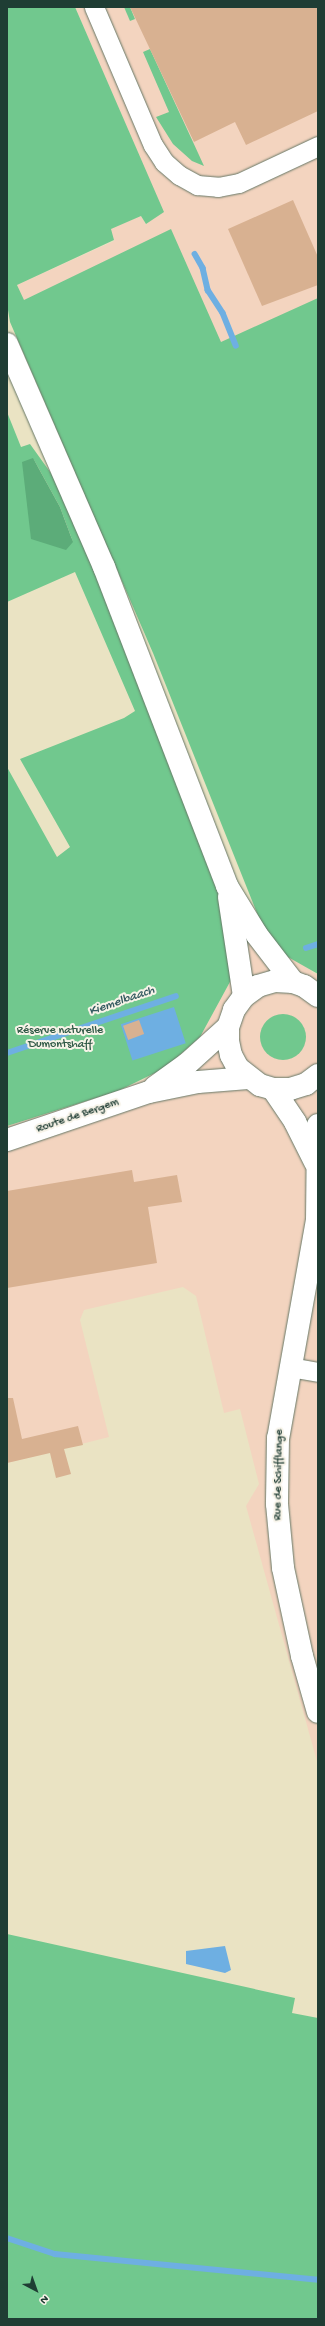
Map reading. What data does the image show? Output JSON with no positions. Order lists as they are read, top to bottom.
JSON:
{
  "streets": {
    "main road": ["Route de Bergem", "Rue de Schifflange"]
  },
  "water": ["Kiemelbaach"],
  "parks": ["Réserve naturelle Dumontshaff"],
  "north": "bottom right"
}
